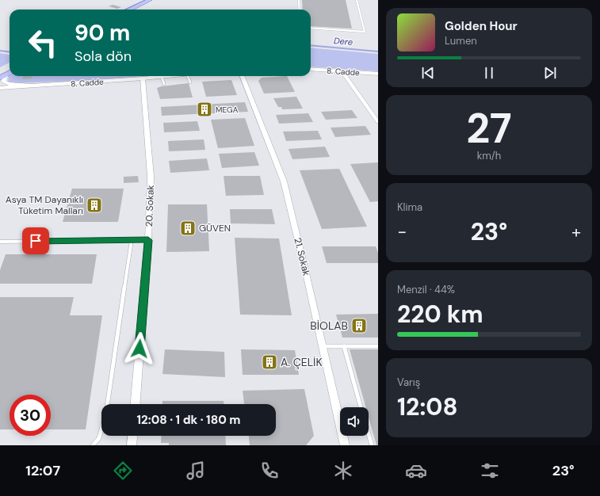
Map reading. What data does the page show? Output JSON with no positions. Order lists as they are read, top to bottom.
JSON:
{
  "streets": {
    "street": ["8. Cadde", "20. Sokak", "21. Sokak"]
  },
  "crossings": [
    ["8. Cadde", "20. Sokak"]
  ],
  "water": ["Dere"],
  "places": {
    "building": [
      "MEGA",
      "Asya TM Dayanıklı Tüketim Malları",
      "GÜVEN",
      "BİOLAB",
      "A. ÇELİK"
    ]
  },
  "page": {
    "turn": ["90 m", "Sola dön"],
    "song": ["Golden Hour", "Lumen"],
    "tile": [
      ["27", "km/h"],
      "Klima",
      ["Menzil · 44%", "220 km"],
      ["Varış", "12:08"]
    ],
    "heat": ["−", "23°", "+"],
    "limit": "30",
    "trip": "12:08 · 1 dk · 180 m",
    "tabs": ["12:07", "23°"]
  }
}
